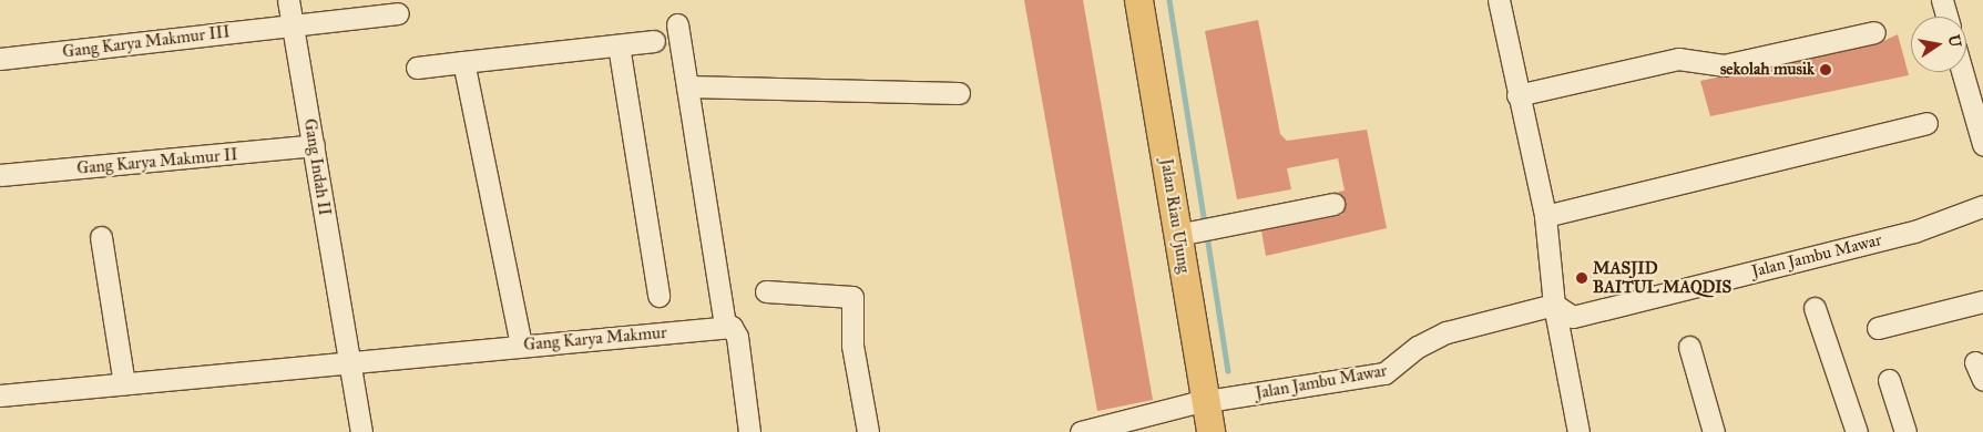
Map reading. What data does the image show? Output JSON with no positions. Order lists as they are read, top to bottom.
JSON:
{
  "streets": {
    "main road": ["Jalan Riau Ujung"],
    "street": [
      "Gang Karya Makmur III",
      "Gang Karya Makmur II",
      "Gang Indah II",
      "Jalan Jambu Mawar",
      "Gang Karya Makmur"
    ]
  },
  "crossings": [
    ["Gang Karya Makmur III", "Gang Indah II"],
    ["Gang Karya Makmur II", "Gang Indah II"],
    ["Gang Indah II", "Gang Karya Makmur"],
    ["Jalan Riau Ujung", "Jalan Jambu Mawar"]
  ],
  "places": ["sekolah musik", "MASJID BAITUL MAQDIS"],
  "north": "right"
}
